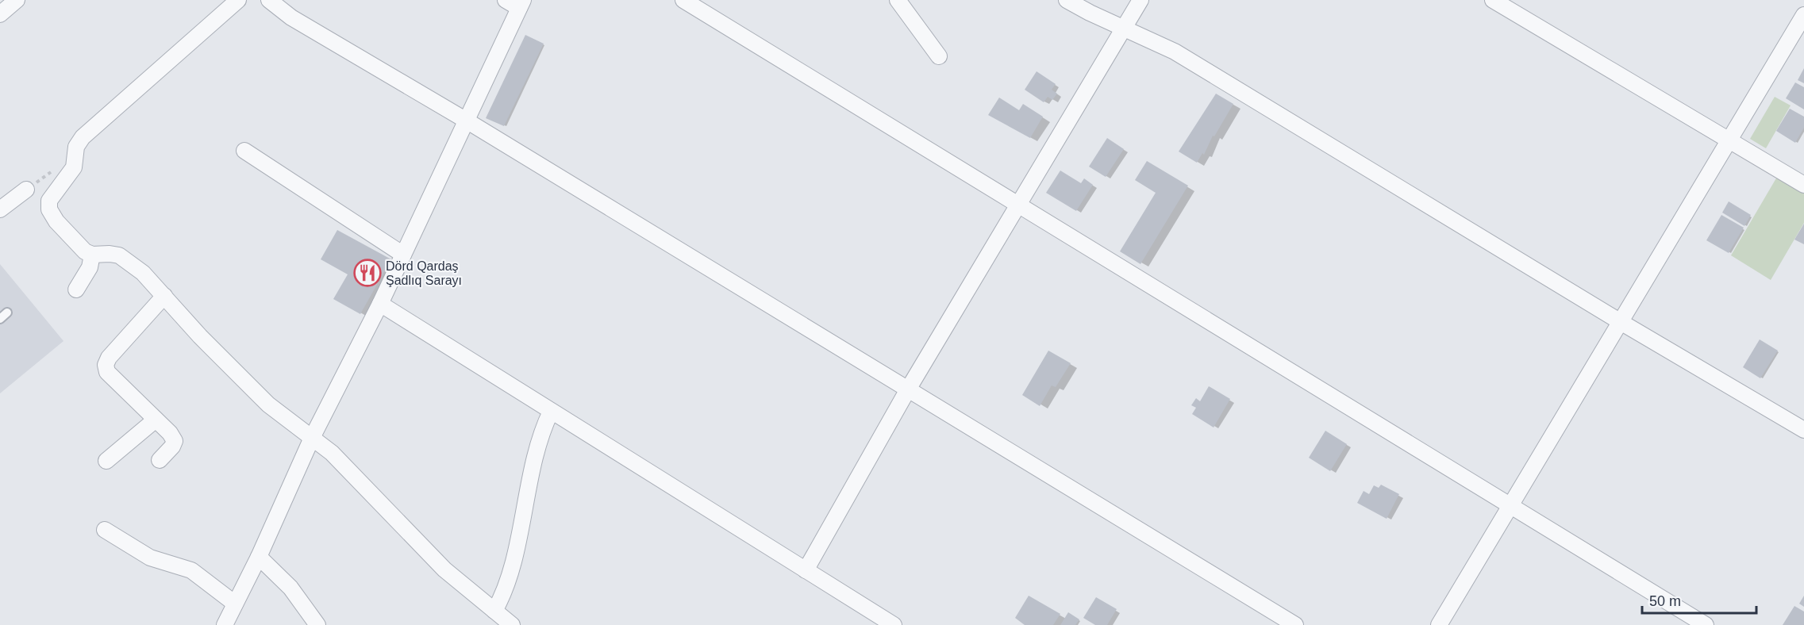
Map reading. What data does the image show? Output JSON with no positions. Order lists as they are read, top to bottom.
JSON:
{
  "places": {
    "restaurant": ["Dörd Qardaş Şadlıq Sarayı"]
  },
  "scale_bar": "50 m"
}
